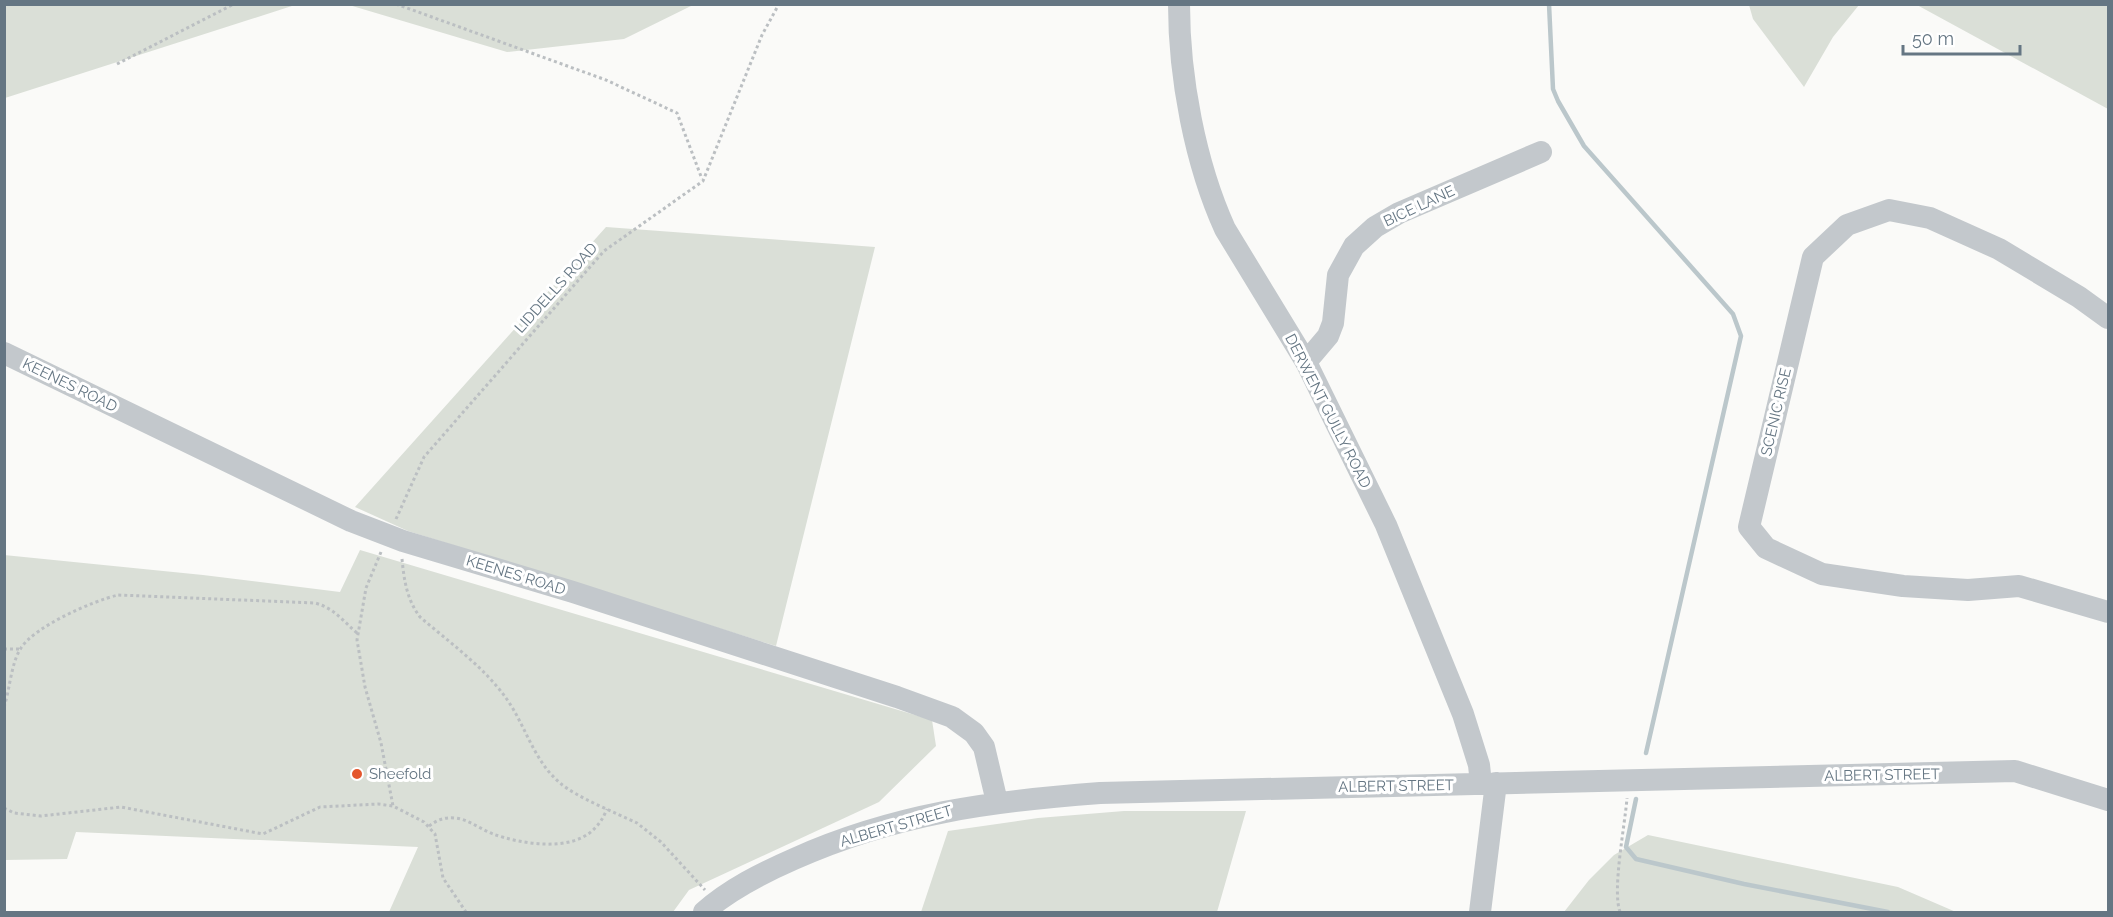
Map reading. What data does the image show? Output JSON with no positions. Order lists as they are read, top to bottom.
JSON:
{
  "streets": {
    "street": [
      "BICE LANE",
      "KEENES ROAD",
      "DERWENT GULLY ROAD",
      "SCENIC RISE",
      "ALBERT STREET"
    ],
    "path": ["LIDDELLS ROAD"]
  },
  "crossings": [
    ["BICE LANE", "DERWENT GULLY ROAD"],
    ["LIDDELLS ROAD", "KEENES ROAD"],
    ["KEENES ROAD", "ALBERT STREET"],
    ["DERWENT GULLY ROAD", "ALBERT STREET"]
  ],
  "places": ["Sheefold"],
  "scale_bar": "50 m"
}
